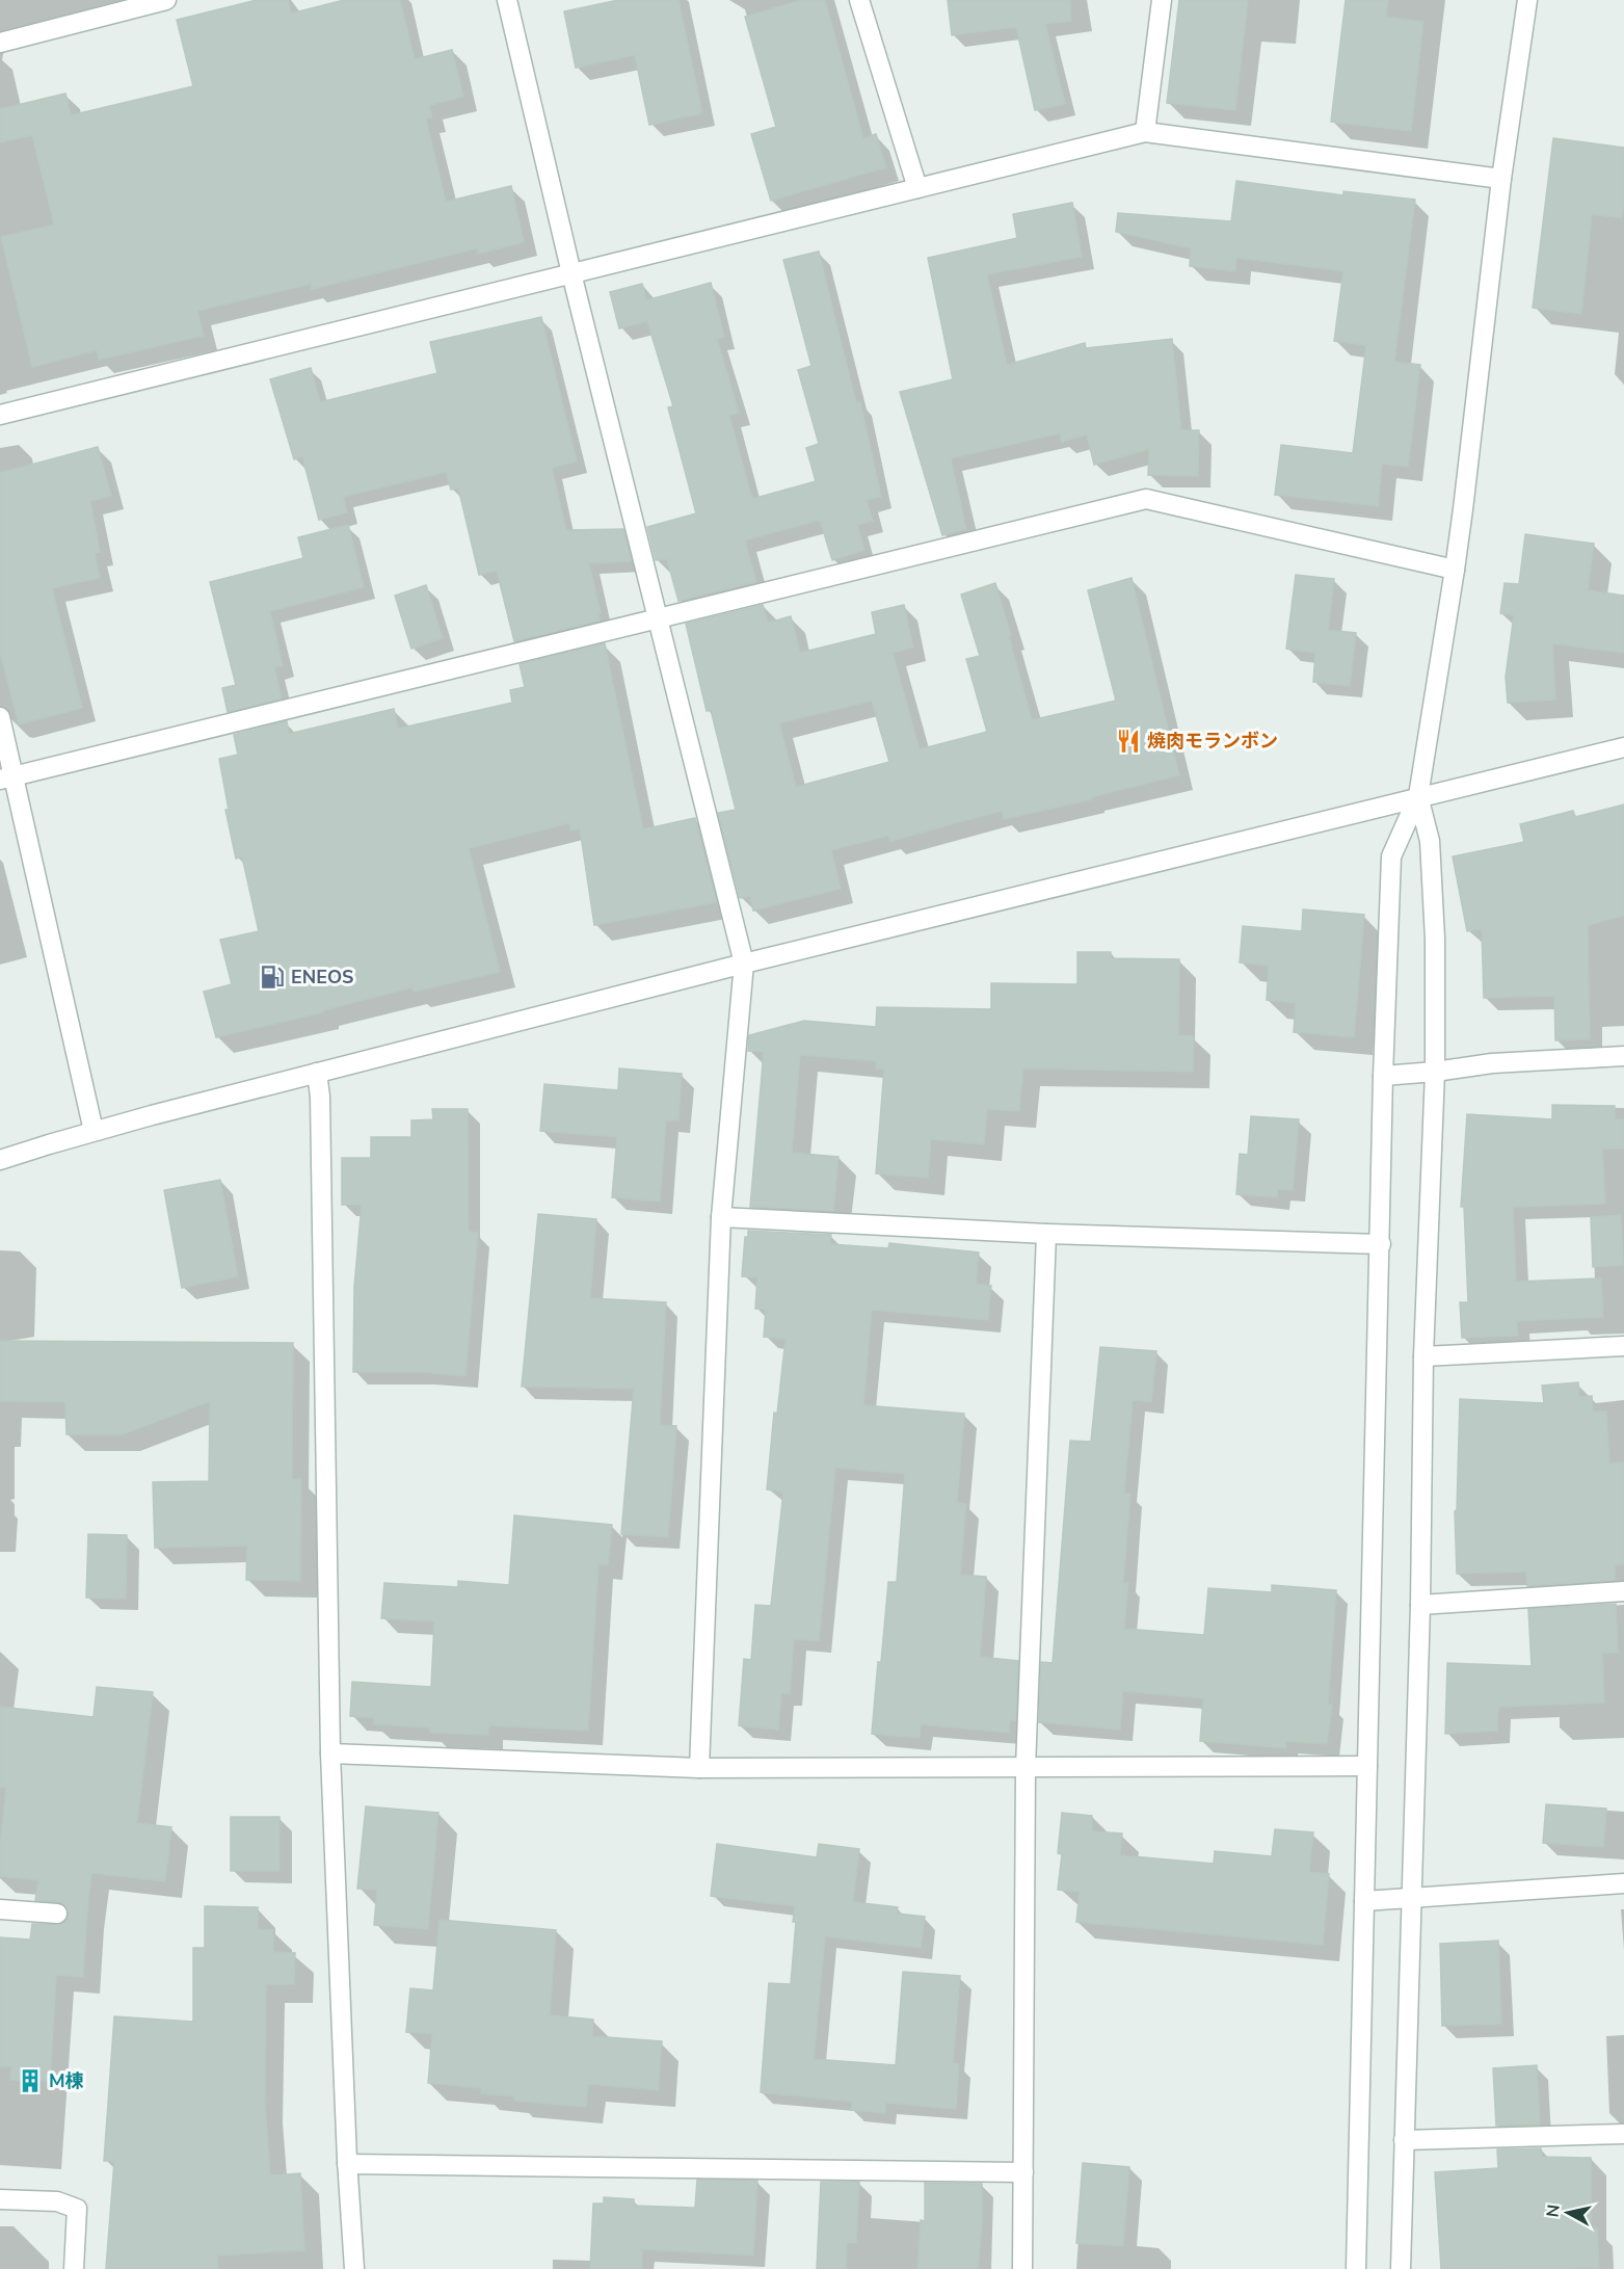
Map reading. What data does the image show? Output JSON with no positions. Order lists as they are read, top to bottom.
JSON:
{
  "places": {
    "restaurant": ["焼肉モランボン"],
    "fuel station": ["ENEOS"],
    "building": ["M棟"]
  },
  "north": "left"
}
